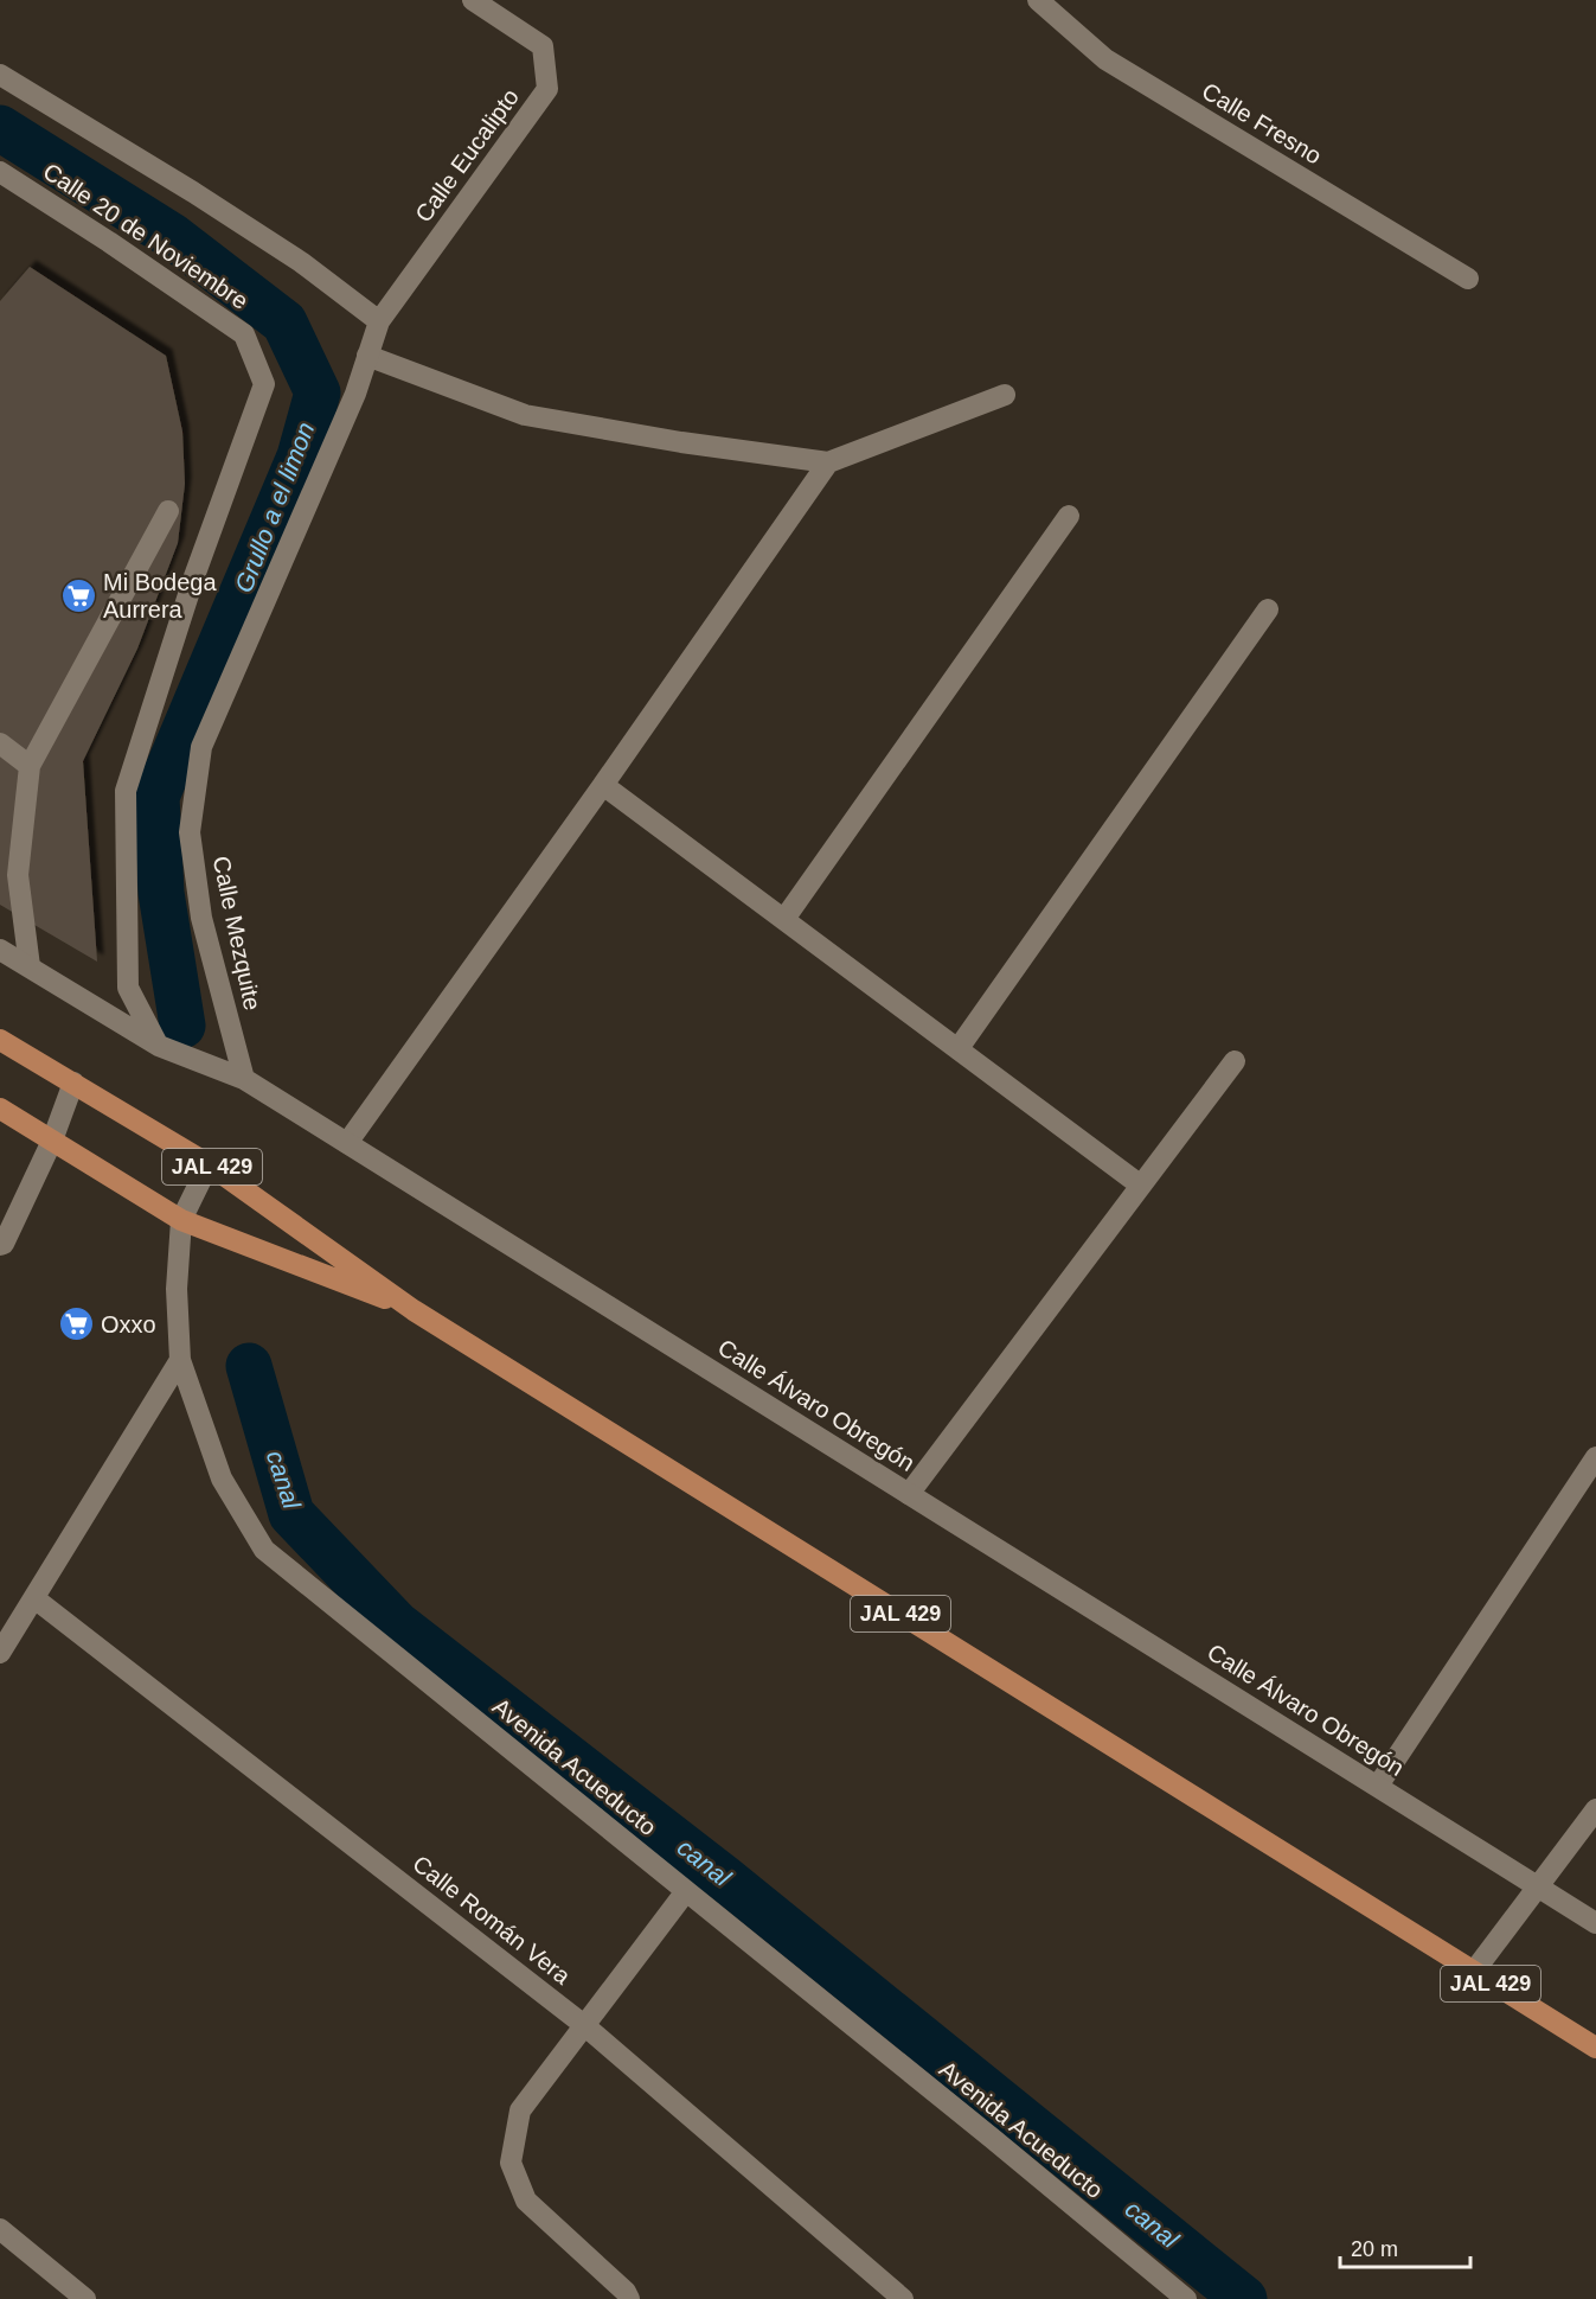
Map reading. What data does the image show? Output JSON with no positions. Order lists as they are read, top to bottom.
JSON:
{
  "streets": {
    "main road": ["JAL 429"],
    "street": [
      "Calle Fresno",
      "Calle Eucalipto",
      "Calle 20 de Noviembre",
      "Calle Mezquite",
      "Calle Álvaro Obregón",
      "Avenida Acueducto",
      "Calle Román Vera"
    ]
  },
  "crossings": [
    ["Calle Eucalipto", "Calle Mezquite"],
    ["Calle 20 de Noviembre", "Calle Álvaro Obregón"],
    ["Calle Mezquite", "Calle Álvaro Obregón"],
    ["JAL 429", "Avenida Acueducto"]
  ],
  "water": ["Grullo a el limon", "canal"],
  "places": {
    "supermarket": ["Mi Bodega Aurrera", "Oxxo"]
  },
  "scale_bar": "20 m"
}
